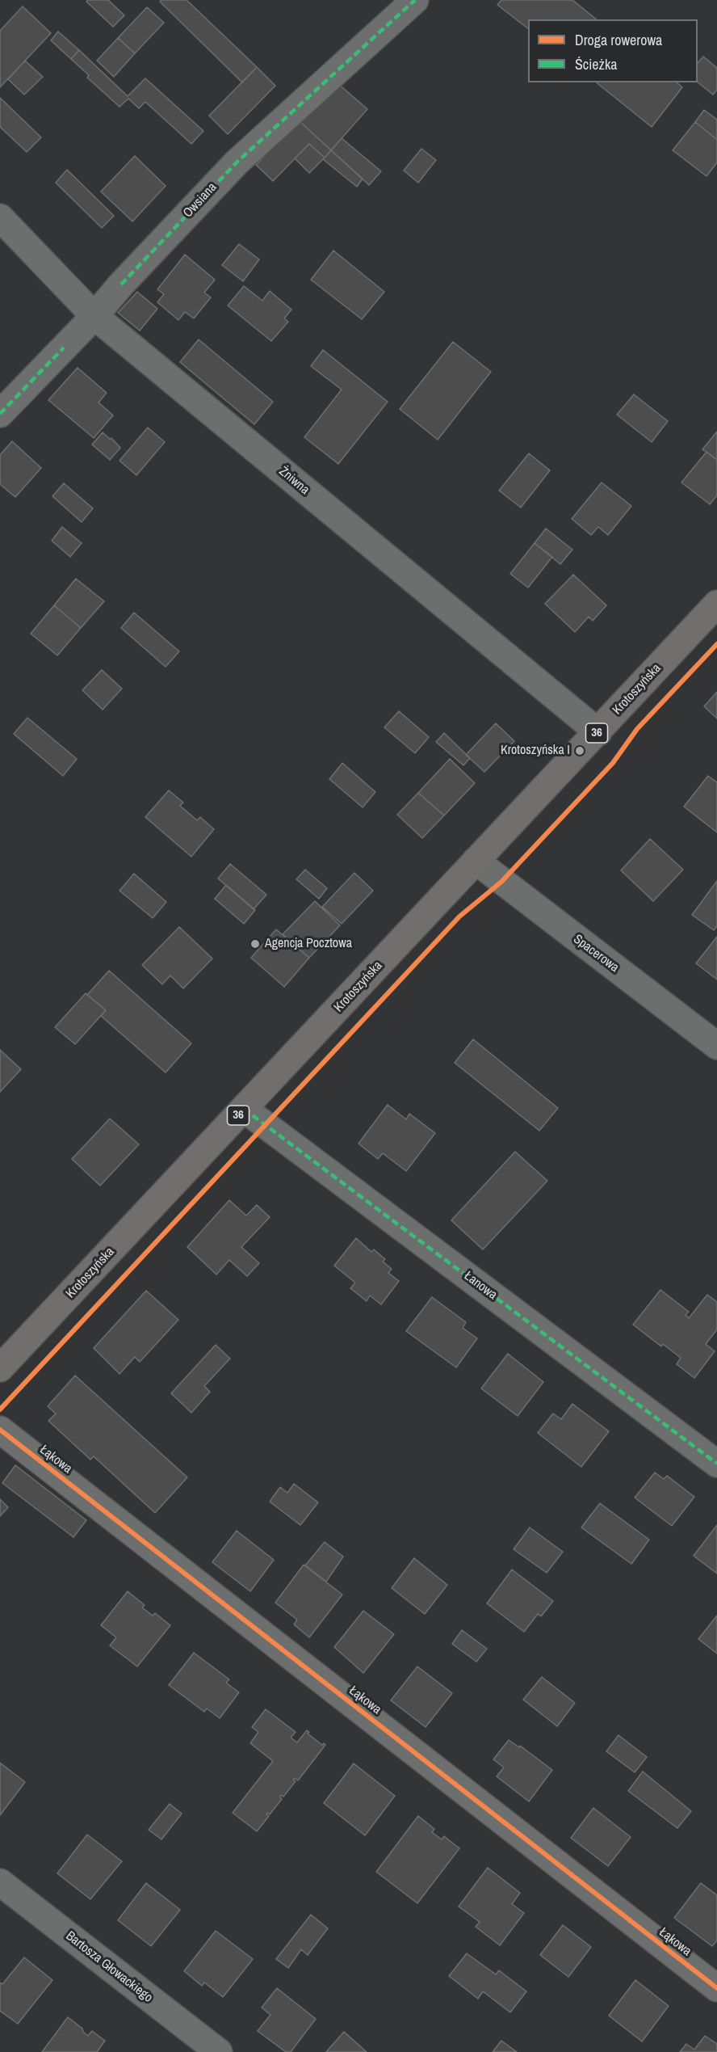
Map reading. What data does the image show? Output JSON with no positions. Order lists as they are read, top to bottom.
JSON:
{
  "streets": {
    "main road": ["Krotoszyńska", "36"],
    "street": [
      "Owsiana",
      "Żniwna",
      "Spacerowa",
      "Łanowa",
      "Łąkowa",
      "Bartosza Głowackiego"
    ]
  },
  "crossings": [
    ["Owsiana", "Żniwna"],
    ["Żniwna", "Krotoszyńska"],
    ["Krotoszyńska", "Spacerowa"],
    ["Krotoszyńska", "Łanowa"]
  ],
  "places": ["Krotoszyńska I", "Agencja Pocztowa"],
  "legend": ["Droga rowerowa", "Ścieżka"]
}
